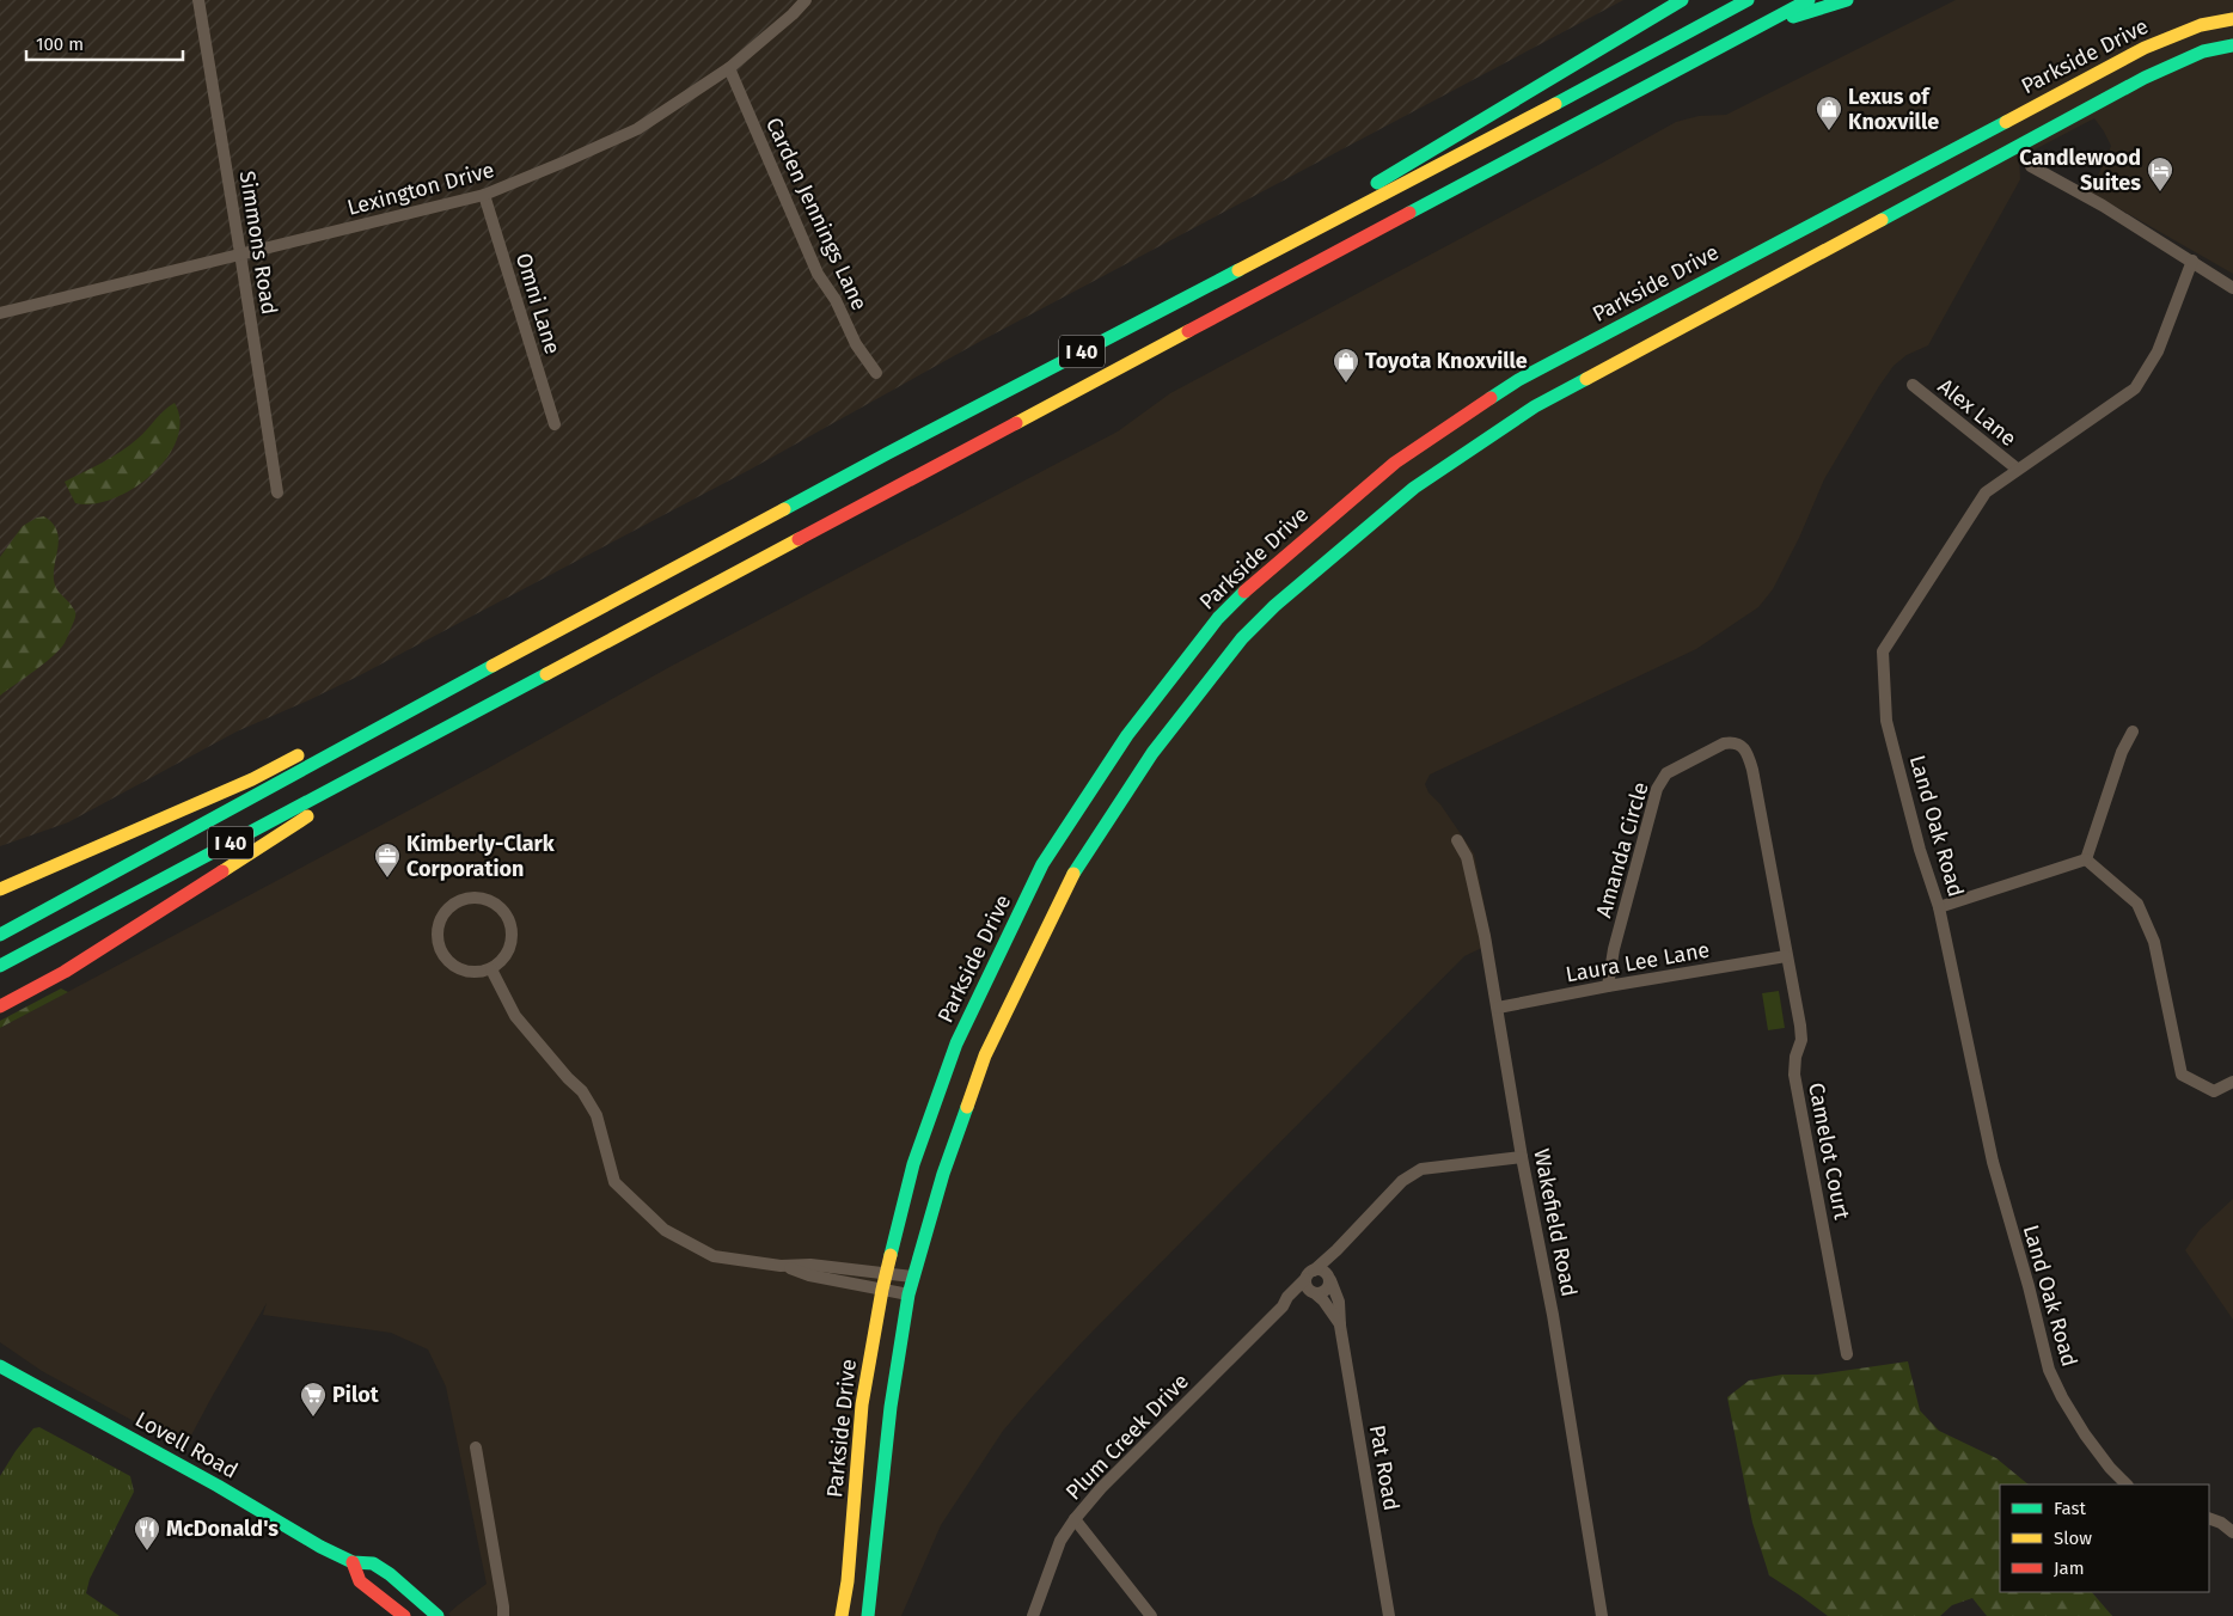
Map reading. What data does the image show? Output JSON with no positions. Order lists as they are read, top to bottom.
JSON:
{
  "streets": {
    "main road": ["Parkside Drive", "I 40", "Lovell Road"],
    "street": [
      "Lexington Drive",
      "Carden Jennings Lane",
      "Simmons Road",
      "Omni Lane",
      "Alex Lane",
      "Land Oak Road",
      "Amanda Circle",
      "Laura Lee Lane",
      "Camelot Court",
      "Wakefield Road",
      "Plum Creek Drive",
      "Pat Road"
    ]
  },
  "crossings": [
    ["Lexington Drive", "Carden Jennings Lane"],
    ["Lexington Drive", "Simmons Road"],
    ["Lexington Drive", "Omni Lane"],
    ["Alex Lane", "Land Oak Road"],
    ["Amanda Circle", "Laura Lee Lane"],
    ["Amanda Circle", "Camelot Court"],
    ["Laura Lee Lane", "Camelot Court"],
    ["Laura Lee Lane", "Wakefield Road"],
    ["Wakefield Road", "Plum Creek Drive"],
    ["Plum Creek Drive", "Pat Road"]
  ],
  "places": {
    "shop": ["Lexus of Knoxville", "Toyota Knoxville"],
    "hotel": ["Candlewood Suites"],
    "office": ["Kimberly-Clark Corporation"],
    "supermarket": ["Pilot"],
    "restaurant": ["McDonald's"]
  },
  "legend": ["Fast", "Slow", "Jam"],
  "scale_bar": "100 m"
}
